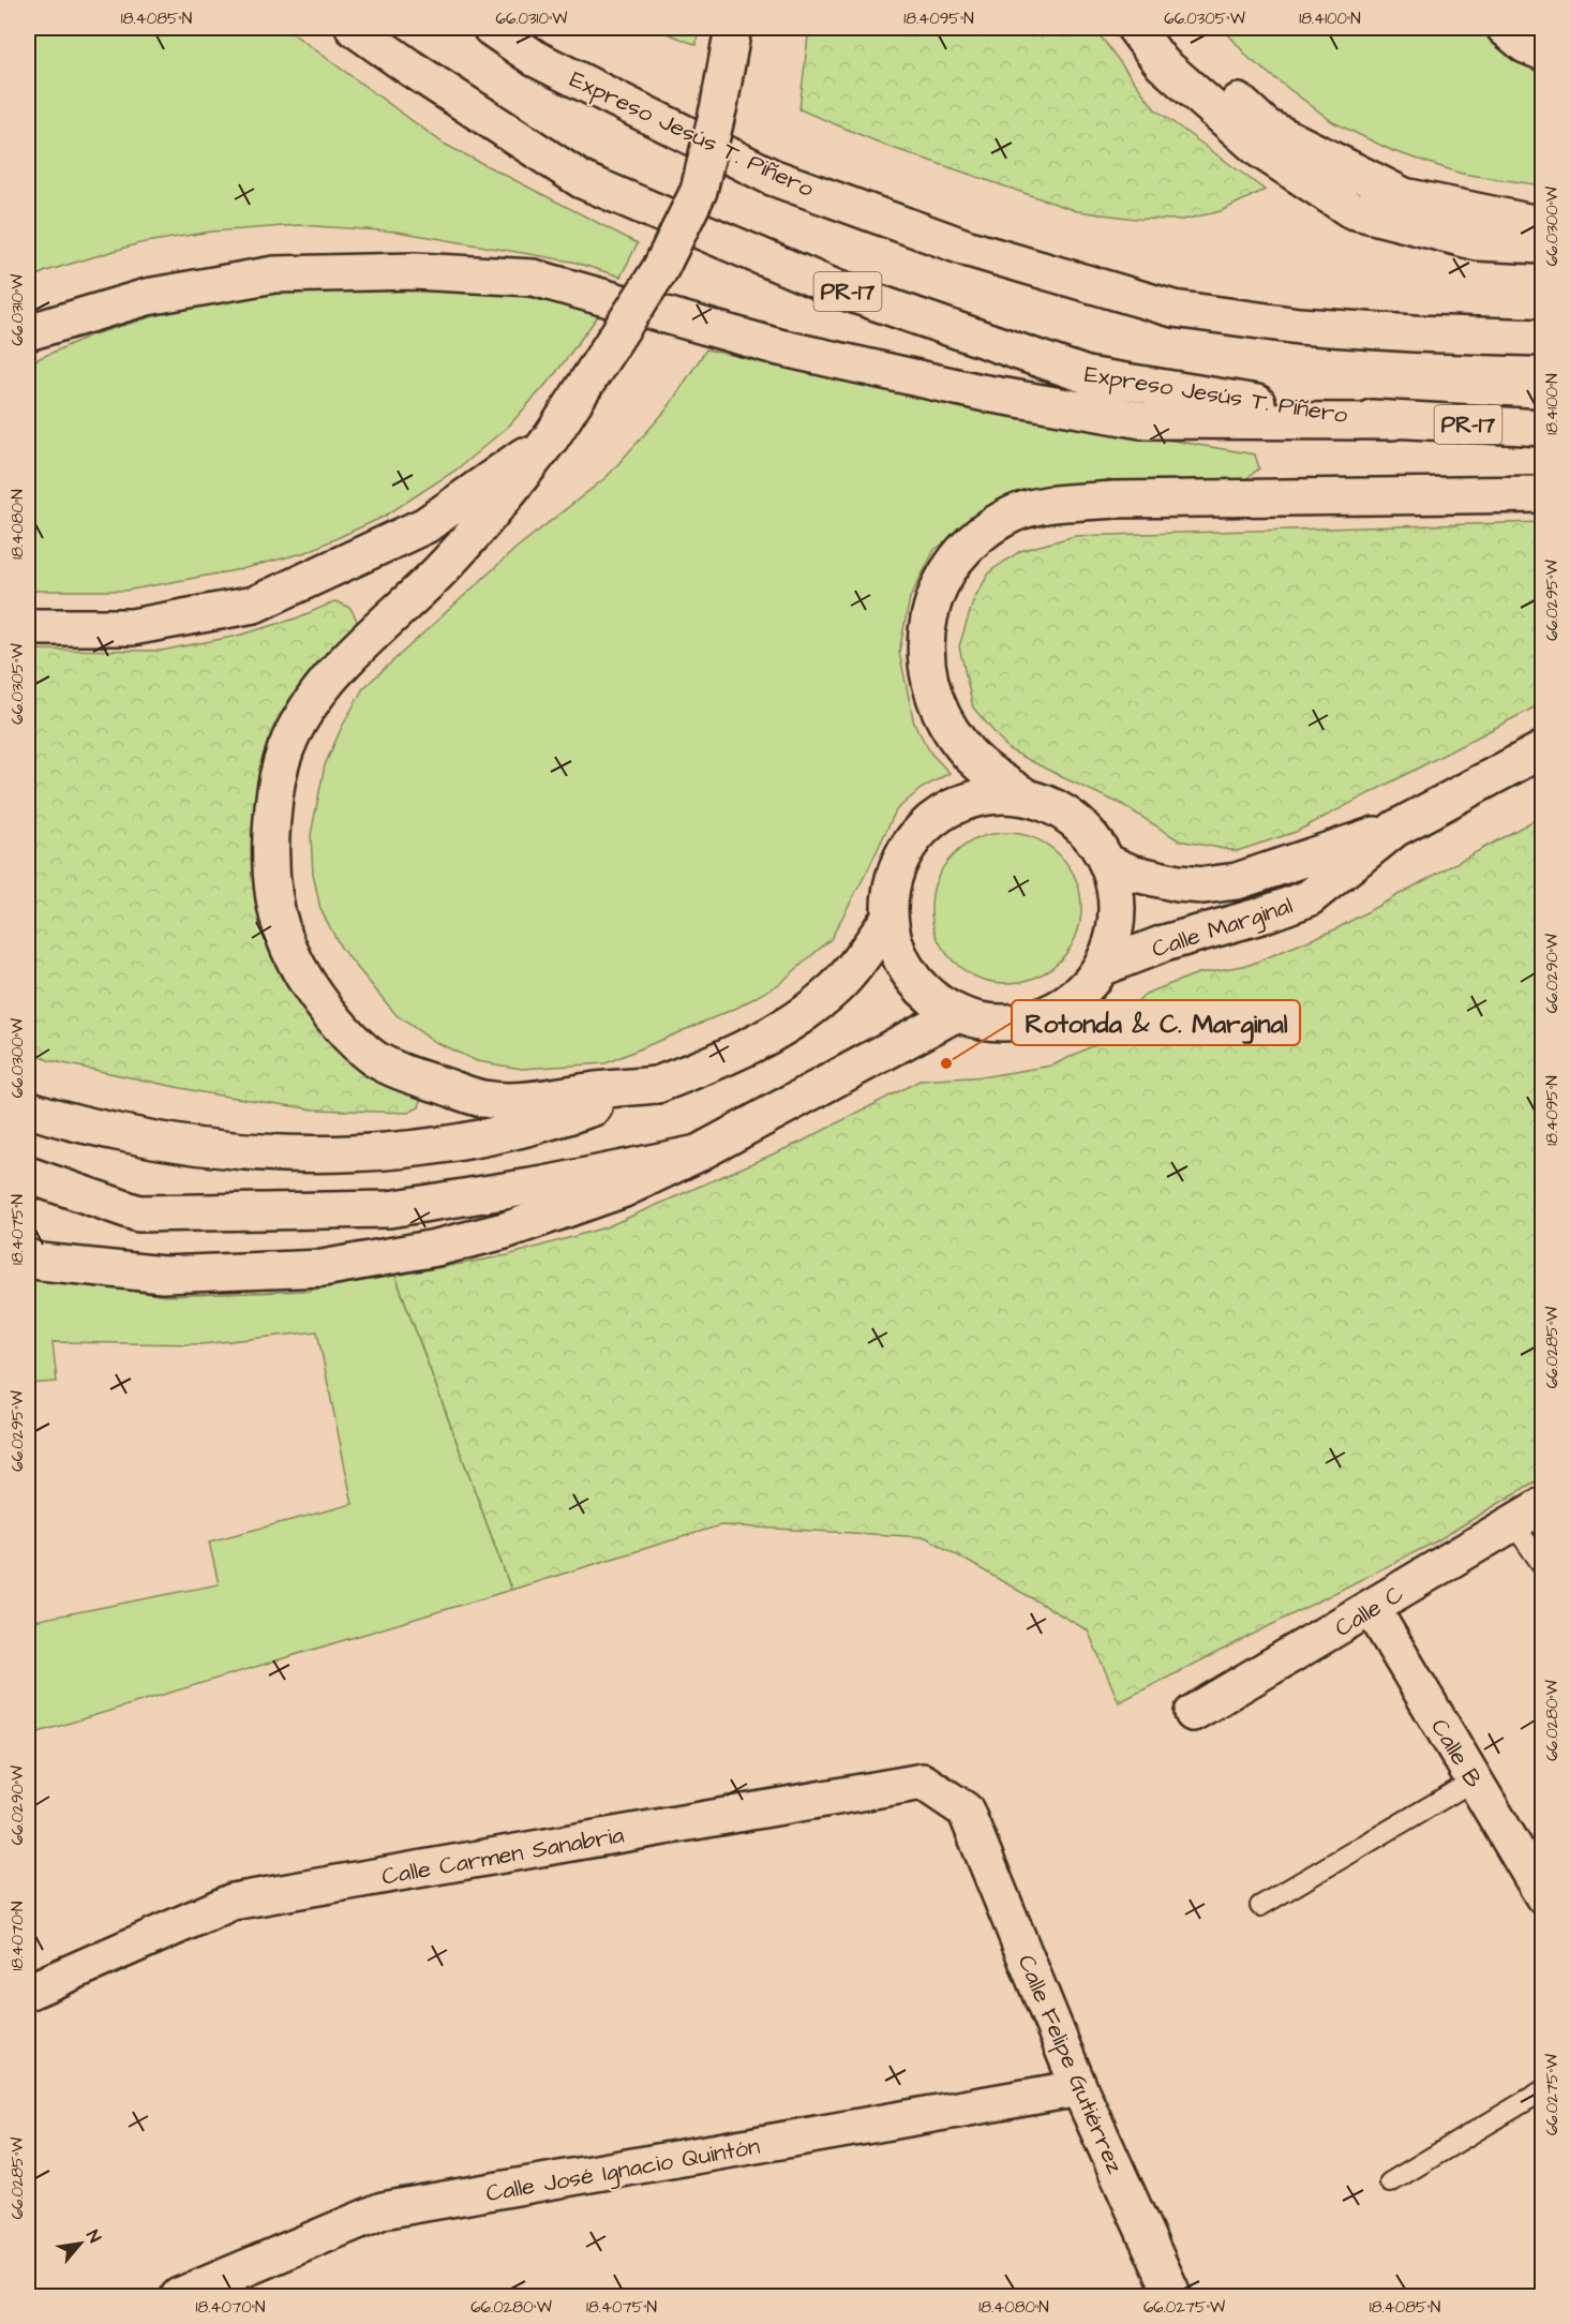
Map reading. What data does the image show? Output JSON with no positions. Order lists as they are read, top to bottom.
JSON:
{
  "streets": {
    "main road": [
      "Expreso Jesús T. Piñero",
      "PR-17",
      "Calle Marginal",
      "Calle C",
      "Calle B",
      "Calle Carmen Sanabria",
      "Calle Felipe Gutiérrez",
      "Calle José Ignacio Quintón"
    ]
  },
  "crossings": [
    ["Calle C", "Calle B"],
    ["Calle Carmen Sanabria", "Calle Felipe Gutiérrez"],
    ["Calle Felipe Gutiérrez", "Calle José Ignacio Quintón"]
  ],
  "places": ["Rotonda & C. Marginal"],
  "north": "top right",
  "coordinates": [
    "18.4085°N",
    "66.0310°W",
    "18.4095°N",
    "66.0305°W",
    "18.4100°N",
    "66.0300°W",
    "18.4080°N",
    "66.0295°W",
    "66.0290°W",
    "18.4075°N",
    "66.0285°W",
    "66.0280°W",
    "18.4070°N",
    "66.0275°W"
  ]
}
